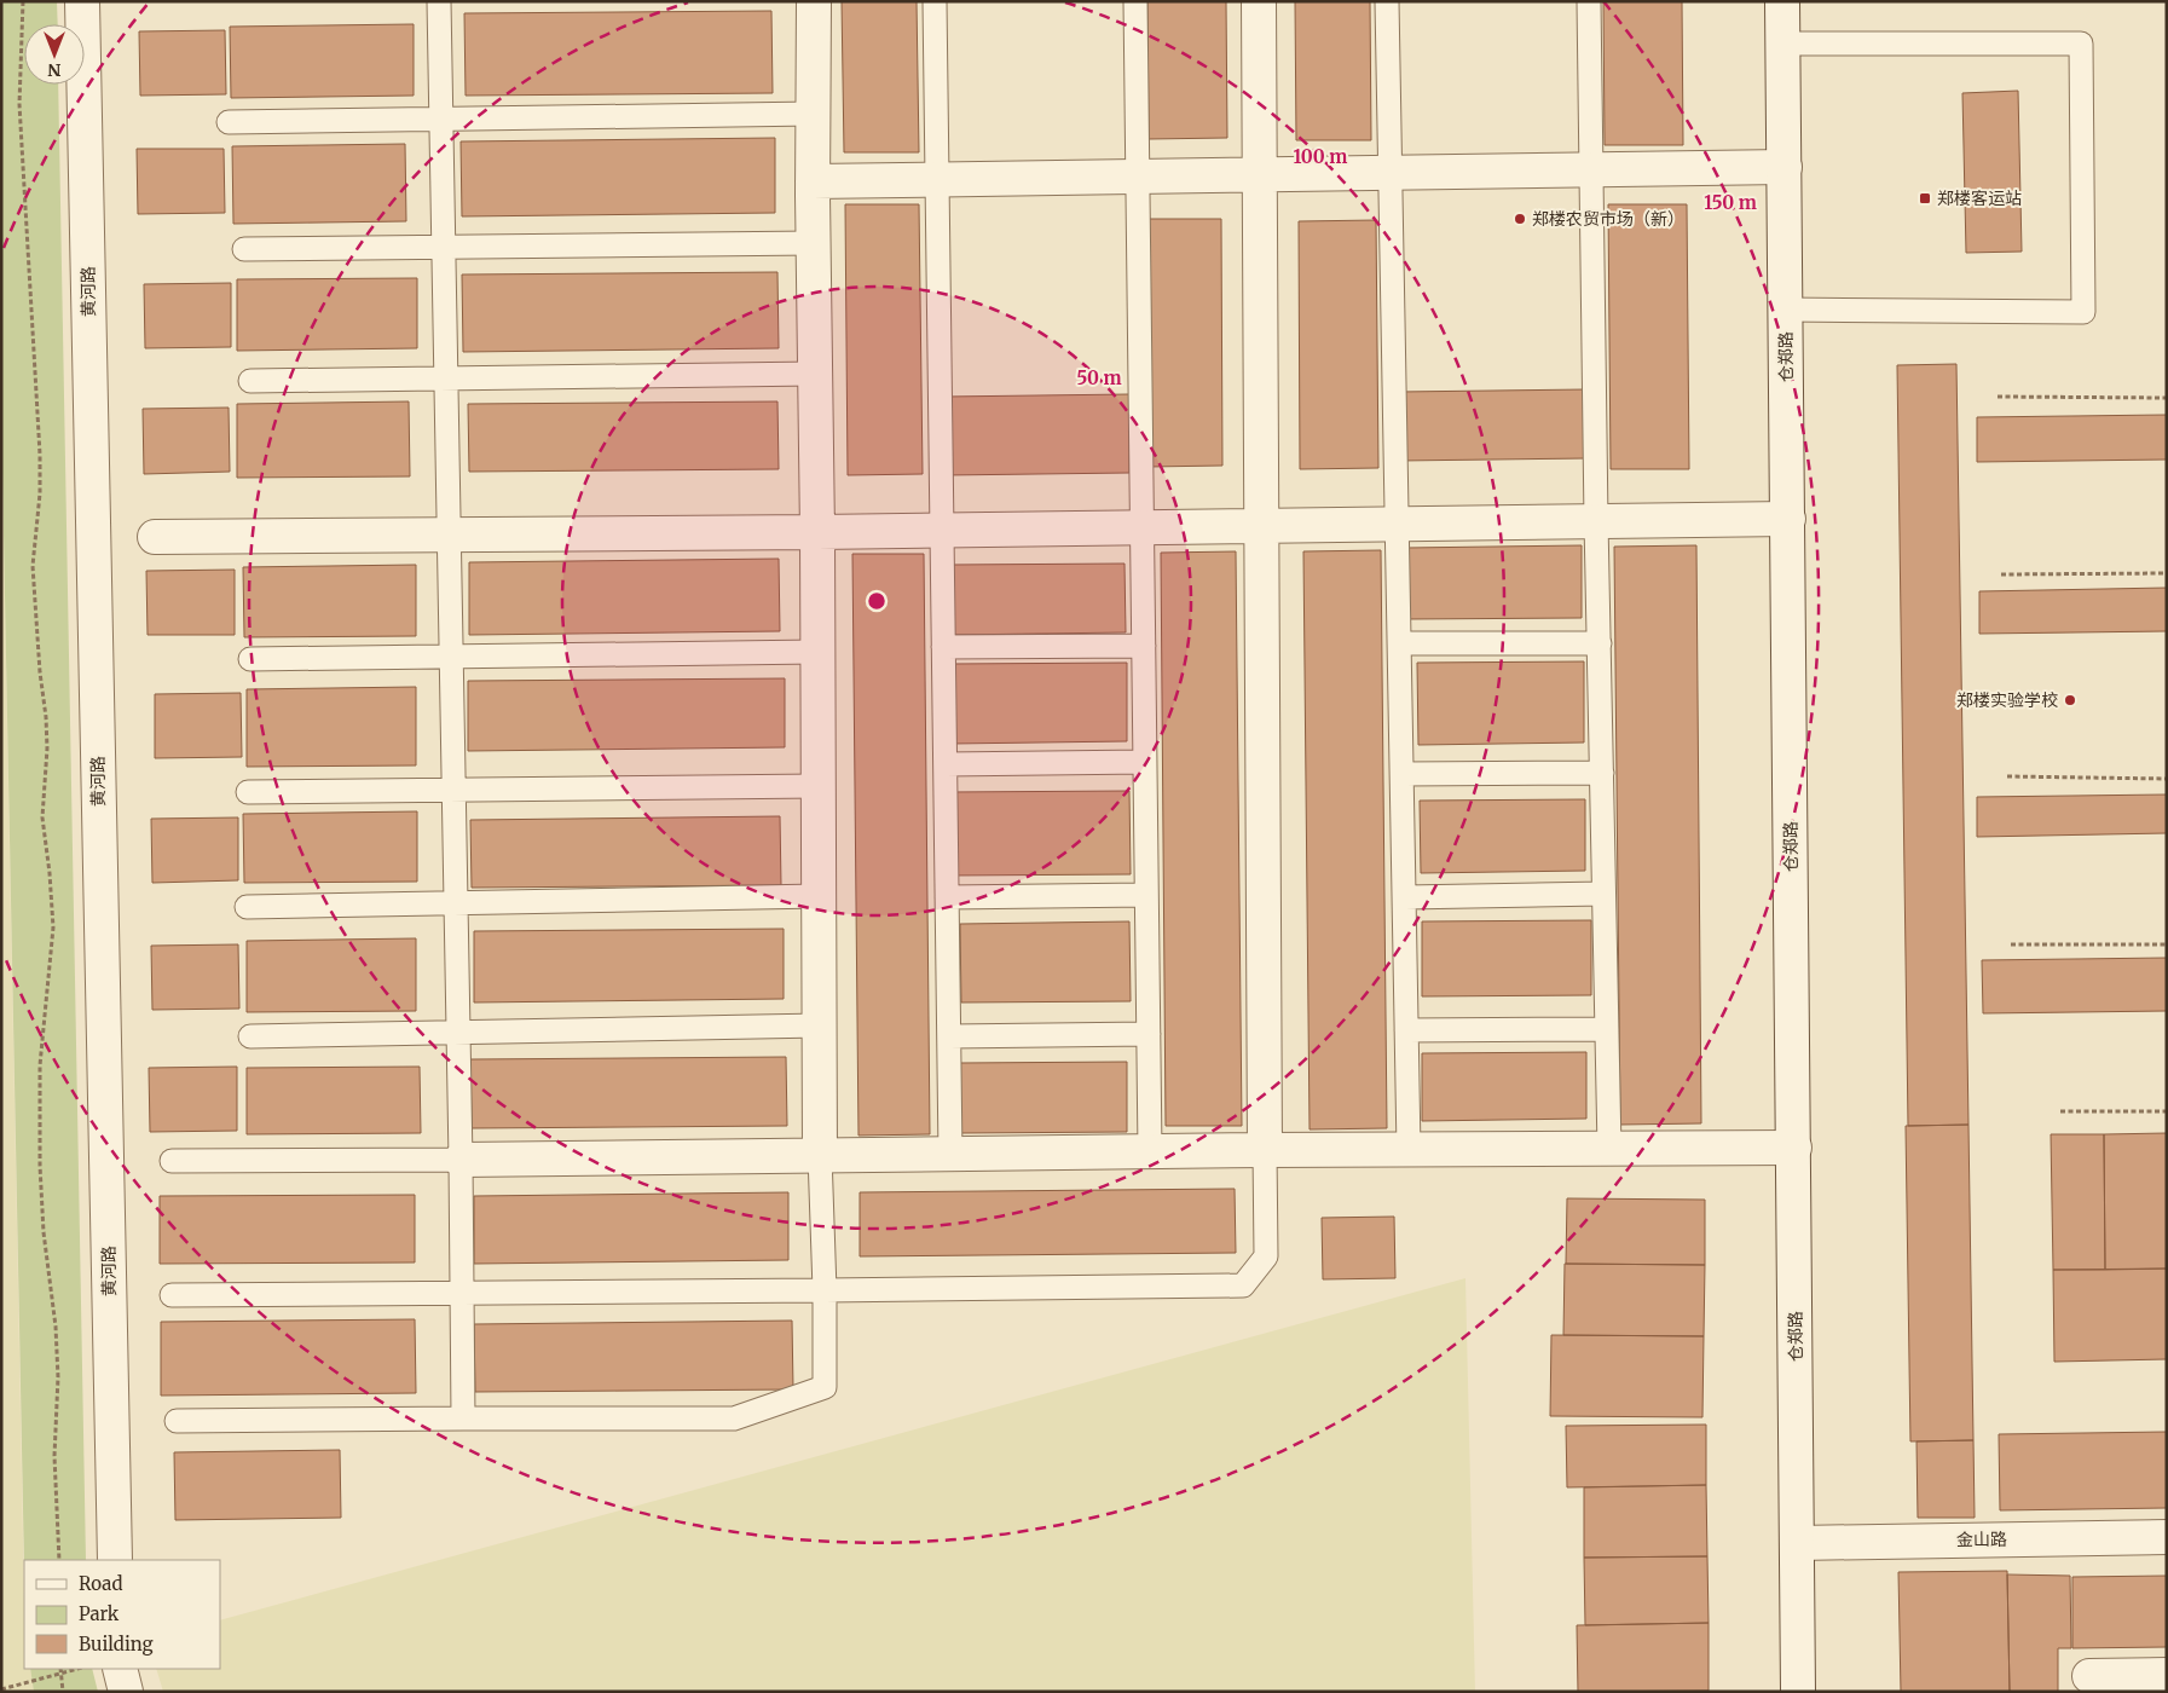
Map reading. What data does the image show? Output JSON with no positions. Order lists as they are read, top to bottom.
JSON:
{
  "streets": {
    "street": ["黄河路", "仓郑路", "金山路"]
  },
  "crossings": [
    ["仓郑路", "金山路"]
  ],
  "places": {
    "transit": ["郑楼客运站"],
    "other": ["郑楼农贸市场（新）", "郑楼实验学校"]
  },
  "legend": ["Road", "Park", "Building"],
  "north": "bottom",
  "rings": ["100 m", "150 m", "50 m"]
}
